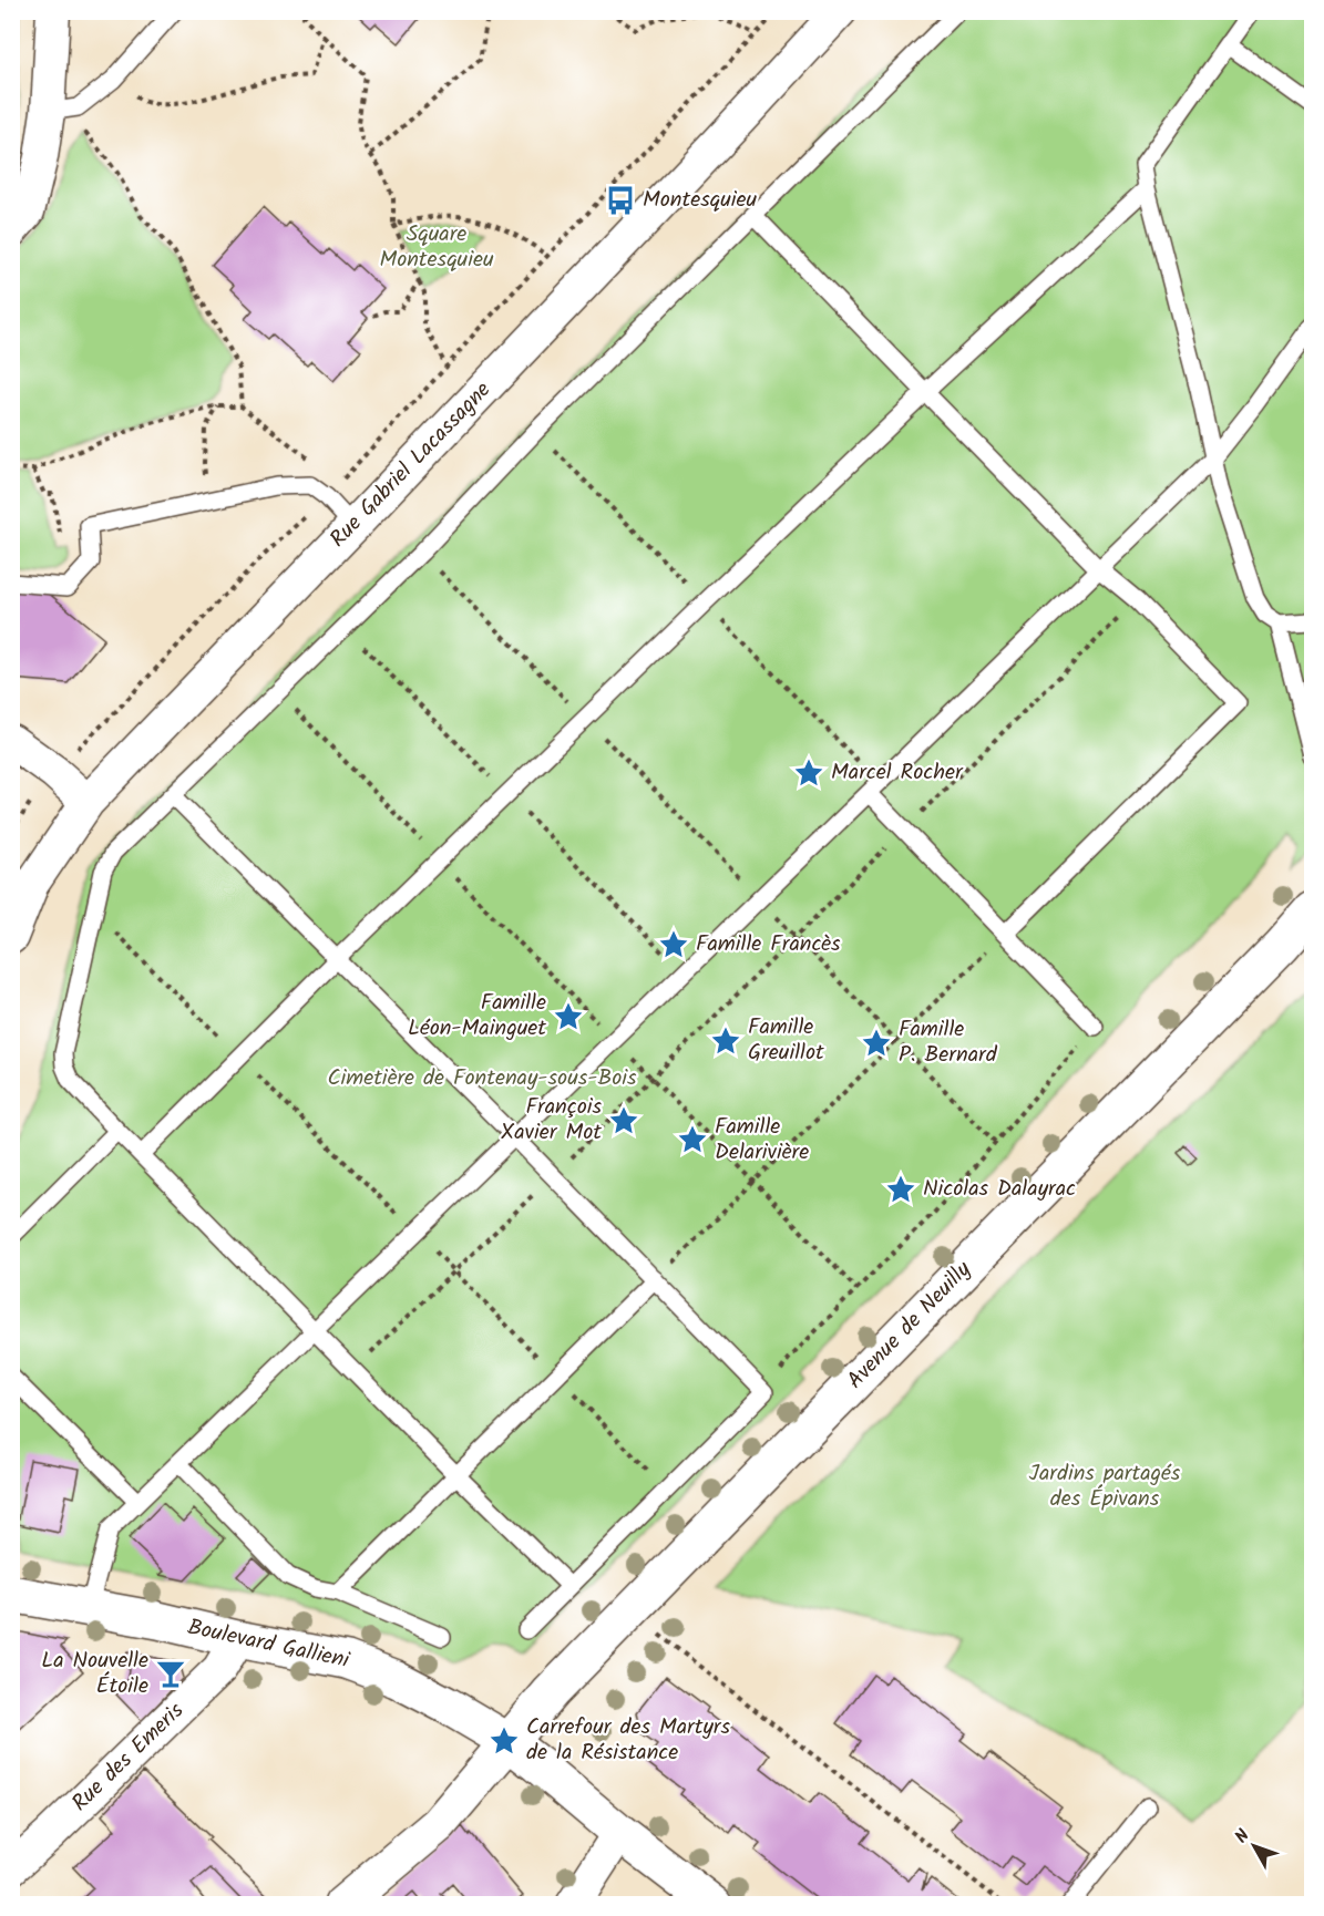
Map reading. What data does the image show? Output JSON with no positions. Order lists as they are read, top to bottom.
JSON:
{
  "streets": {
    "street": [
      "Rue Gabriel Lacassagne",
      "Avenue de Neuilly",
      "Boulevard Gallieni",
      "Rue des Emeris"
    ]
  },
  "crossings": [
    ["Avenue de Neuilly", "Boulevard Gallieni"],
    ["Boulevard Gallieni", "Rue des Emeris"]
  ],
  "parks": ["Square Montesquieu", "Cimetière de Fontenay-sous-Bois", "Jardins partagés des Épivans"],
  "places": {
    "bus stop": ["Montesquieu"],
    "place": [
      "Marcel Rocher",
      "Famille Francès",
      "Famille Léon-Mainguet",
      "Famille Greuillot",
      "Famille P. Bernard",
      "François Xavier Mot",
      "Famille Delarivière",
      "Nicolas Dalayrac",
      "Carrefour des Martyrs de la Résistance"
    ],
    "bar": ["La Nouvelle Étoile"]
  },
  "north": "top left"
}
